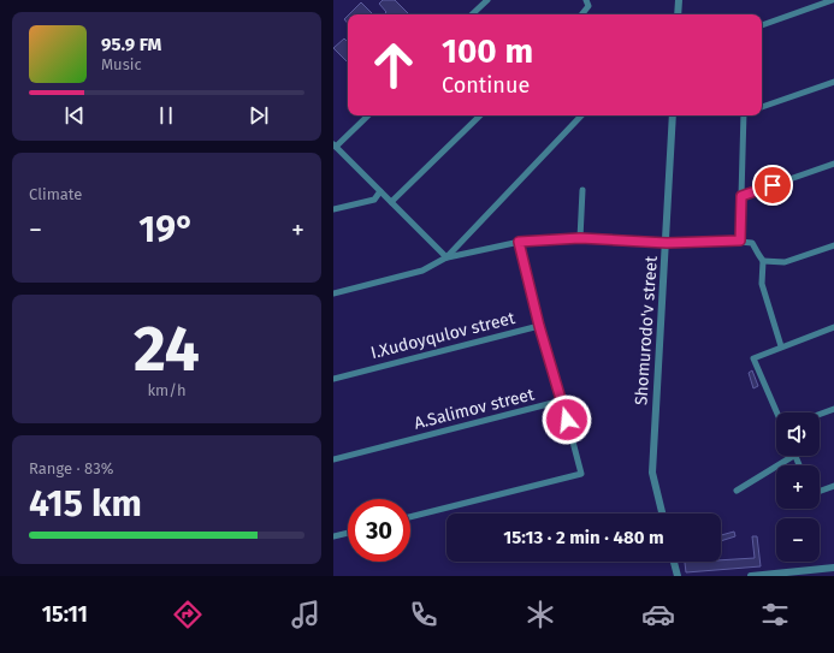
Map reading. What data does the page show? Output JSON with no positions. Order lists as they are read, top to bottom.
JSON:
{
  "streets": {
    "street": ["Shomurodo'v street", "I.Хudoyqulov street", "A.Salimov street"]
  },
  "crossings": [
    ["I.Хudoyqulov street", "A.Salimov street"]
  ],
  "page": {
    "turn": ["100 m", "Continue"],
    "song": ["95.9 FM", "Music"],
    "tile": [
      "Climate",
      ["24", "km/h"],
      ["Range · 83%", "415 km"]
    ],
    "heat": ["−", "19°", "+"],
    "map_buttons": ["+", "−"],
    "limit": "30",
    "trip": "15:13 · 2 min · 480 m",
    "tabs": "15:11"
  }
}
